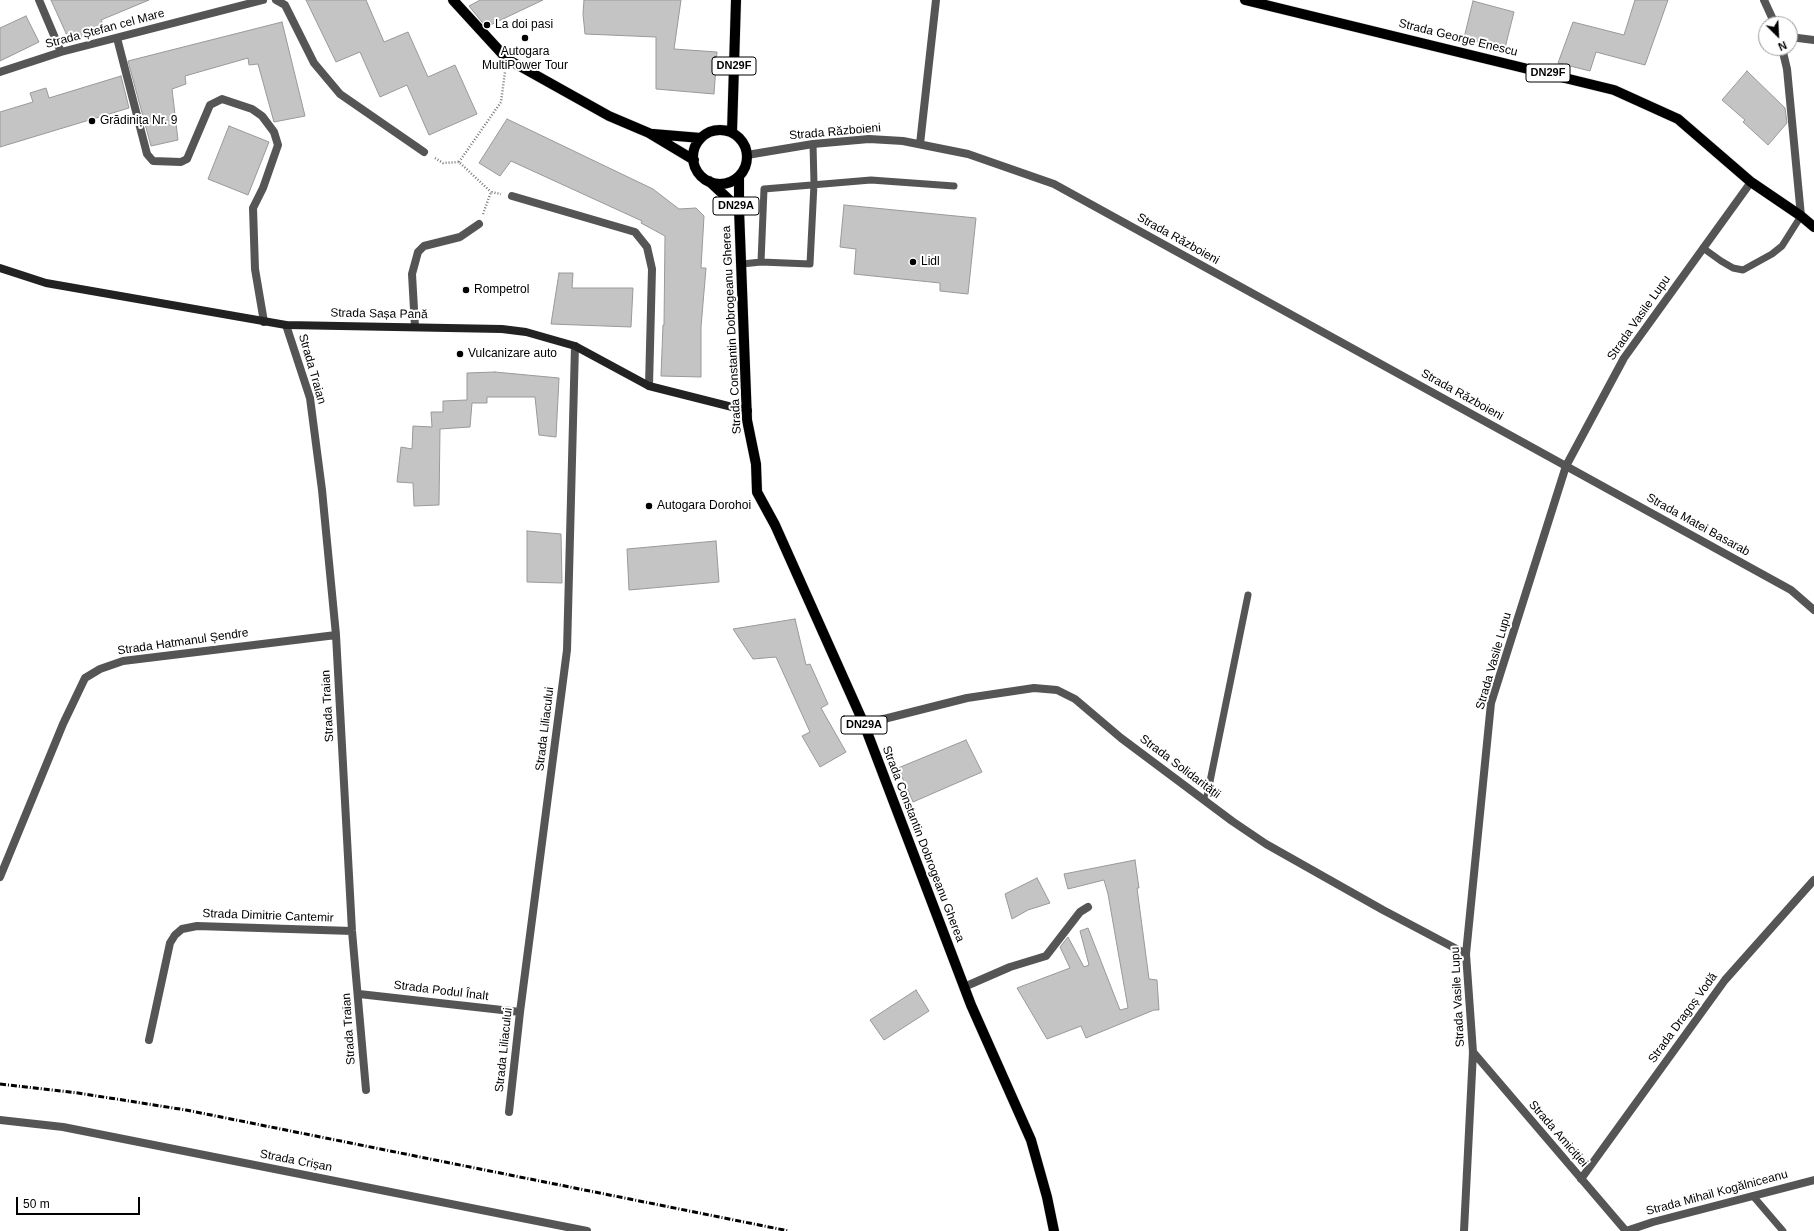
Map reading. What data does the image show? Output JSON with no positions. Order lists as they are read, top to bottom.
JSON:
{
  "streets": {
    "main road": [
      "Strada George Enescu",
      "DN29F",
      "DN29A",
      "Strada Constantin Dobrogeanu Gherea"
    ],
    "street": [
      "Strada Ștefan cel Mare",
      "Strada Războieni",
      "Strada Sașa Pană",
      "Strada Vasile Lupu",
      "Strada Traian",
      "Strada Matei Basarab",
      "Strada Hatmanul Șendre",
      "Strada Liliacului",
      "Strada Solidarității",
      "Strada Dimitrie Cantemir",
      "Strada Podul Înalt",
      "Strada Dragoș Vodă",
      "Strada Amiciției",
      "Strada Crișan",
      "Strada Mihail Kogălniceanu"
    ]
  },
  "crossings": [
    ["Strada George Enescu", "Strada Vasile Lupu"],
    ["DN29F", "Strada Războieni"],
    ["DN29F", "Strada Constantin Dobrogeanu Gherea"],
    ["Strada Războieni", "Strada Vasile Lupu"],
    ["Strada Războieni", "Strada Constantin Dobrogeanu Gherea"],
    ["Strada Războieni", "Strada Matei Basarab"],
    ["Strada Sașa Pană", "Strada Constantin Dobrogeanu Gherea"],
    ["Strada Sașa Pană", "Strada Traian"],
    ["Strada Sașa Pană", "Strada Liliacului"],
    ["Strada Vasile Lupu", "Strada Matei Basarab"],
    ["Strada Vasile Lupu", "Strada Solidarității"],
    ["Strada Vasile Lupu", "Strada Amiciției"],
    ["Strada Constantin Dobrogeanu Gherea", "Strada Solidarității"],
    ["Strada Traian", "Strada Hatmanul Șendre"],
    ["Strada Traian", "Strada Dimitrie Cantemir"],
    ["Strada Traian", "Strada Podul Înalt"],
    ["Strada Liliacului", "Strada Podul Înalt"],
    ["Strada Dragoș Vodă", "Strada Amiciției"],
    ["Strada Amiciției", "Strada Mihail Kogălniceanu"]
  ],
  "places": [
    "La doi pasi",
    "Autogara MultiPower Tour",
    "Grădinița Nr. 9",
    "Lidl",
    "Rompetrol",
    "Vulcanizare auto",
    "Autogara Dorohoi"
  ],
  "scale_bar": "50 m",
  "north": "bottom right"
}
